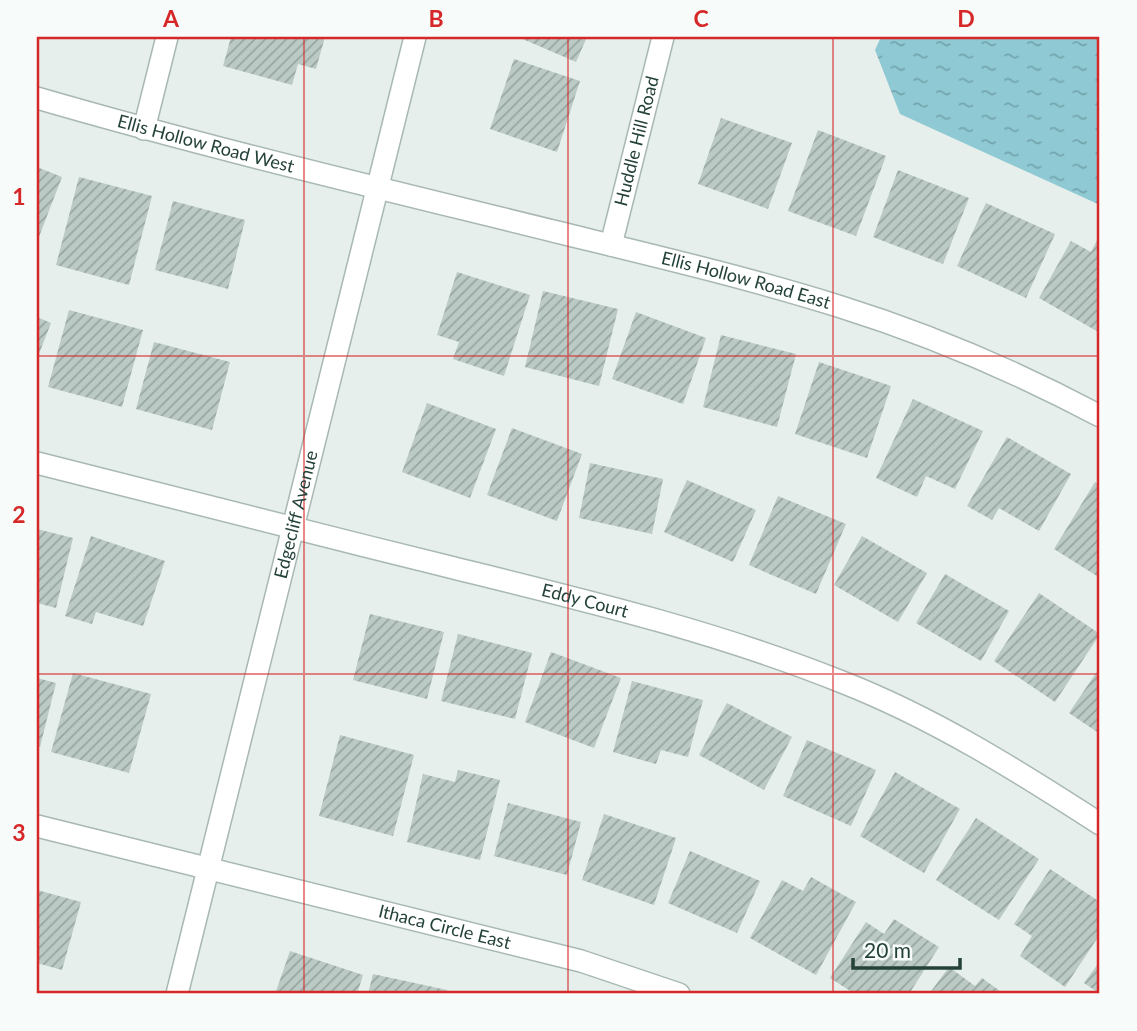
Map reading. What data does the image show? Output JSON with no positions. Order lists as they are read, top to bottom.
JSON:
{
  "streets": {
    "street": [
      "Huddle Hill Road",
      "Ellis Hollow Road West",
      "Ellis Hollow Road East",
      "Edgecliff Avenue",
      "Eddy Court",
      "Ithaca Circle East"
    ]
  },
  "crossings": [
    ["Huddle Hill Road", "Ellis Hollow Road East"],
    ["Ellis Hollow Road West", "Ellis Hollow Road East"],
    ["Ellis Hollow Road West", "Edgecliff Avenue"],
    ["Ellis Hollow Road East", "Edgecliff Avenue"],
    ["Edgecliff Avenue", "Eddy Court"],
    ["Edgecliff Avenue", "Ithaca Circle East"]
  ],
  "scale_bar": "20 m",
  "grid": {
    "columns": [
      "A",
      "B",
      "C",
      "D"
    ],
    "rows": ["1", "2", "3"]
  }
}
